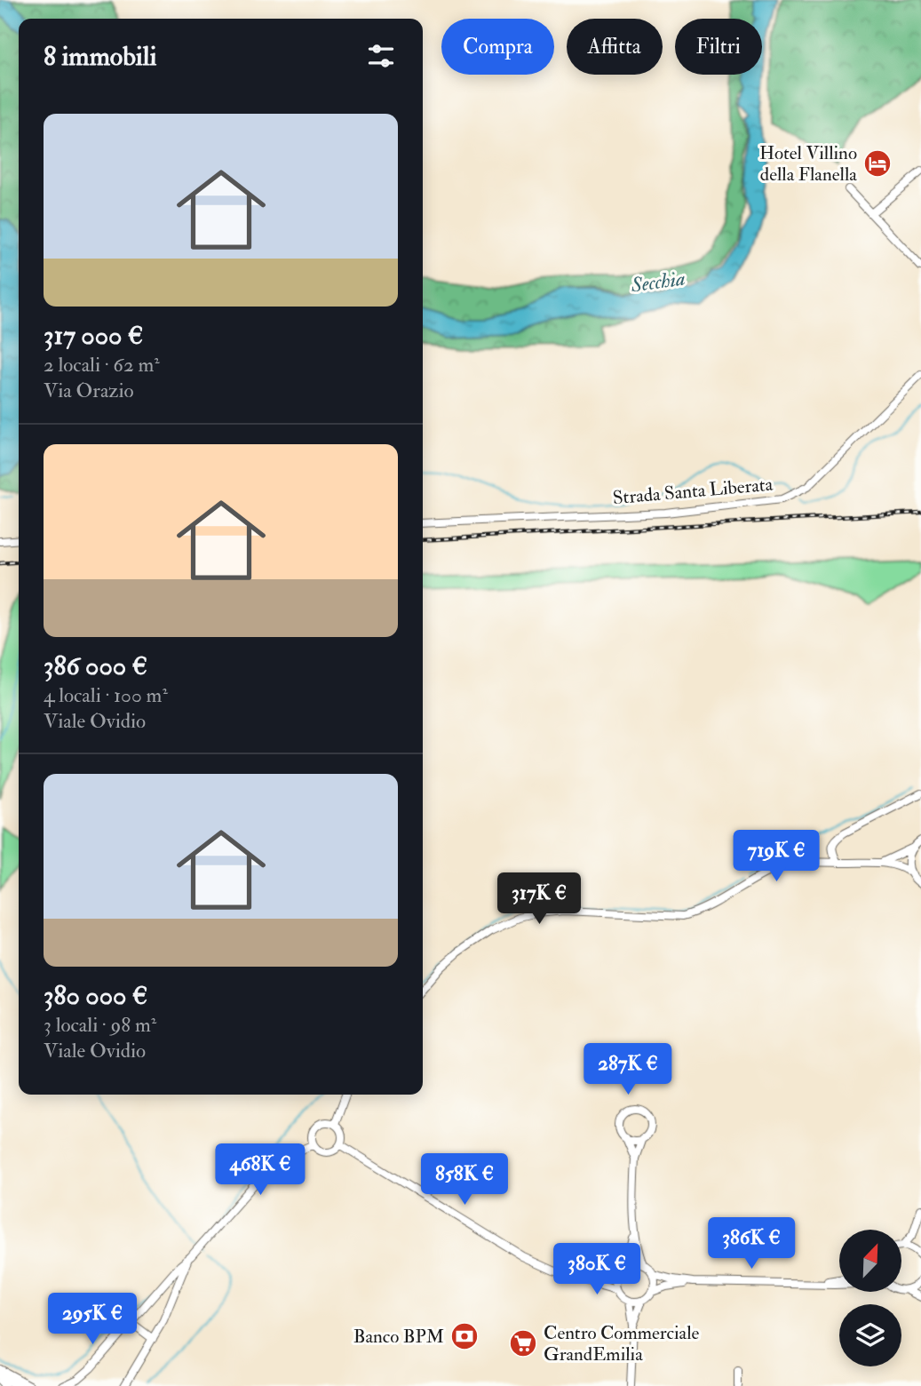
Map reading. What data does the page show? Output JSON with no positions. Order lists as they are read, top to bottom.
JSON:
{
  "streets": {
    "street": ["Strada Santa Liberata"]
  },
  "water": ["Secchia"],
  "places": {
    "hotel": ["Hotel Villino della Flanella"],
    "bank": ["Banco BPM"],
    "supermarket": ["Centro Commerciale GrandEmilia"]
  },
  "north": "top right",
  "page": {
    "chip": ["Compra", "Affitta", "Filtri"],
    "heading": "8 immobili",
    "list": [
      {
        "name": "317 000 €",
        "note": "2 locali · 62 m² · Via Orazio"
      },
      {
        "name": "386 000 €",
        "note": "4 locali · 100 m² · Viale Ovidio"
      },
      {
        "name": "380 000 €",
        "note": "3 locali · 98 m² · Viale Ovidio"
      }
    ],
    "price": [
      "719K €",
      "317K €",
      "287K €",
      "468K €",
      "858K €",
      "386K €",
      "380K €",
      "295K €"
    ]
  }
}
